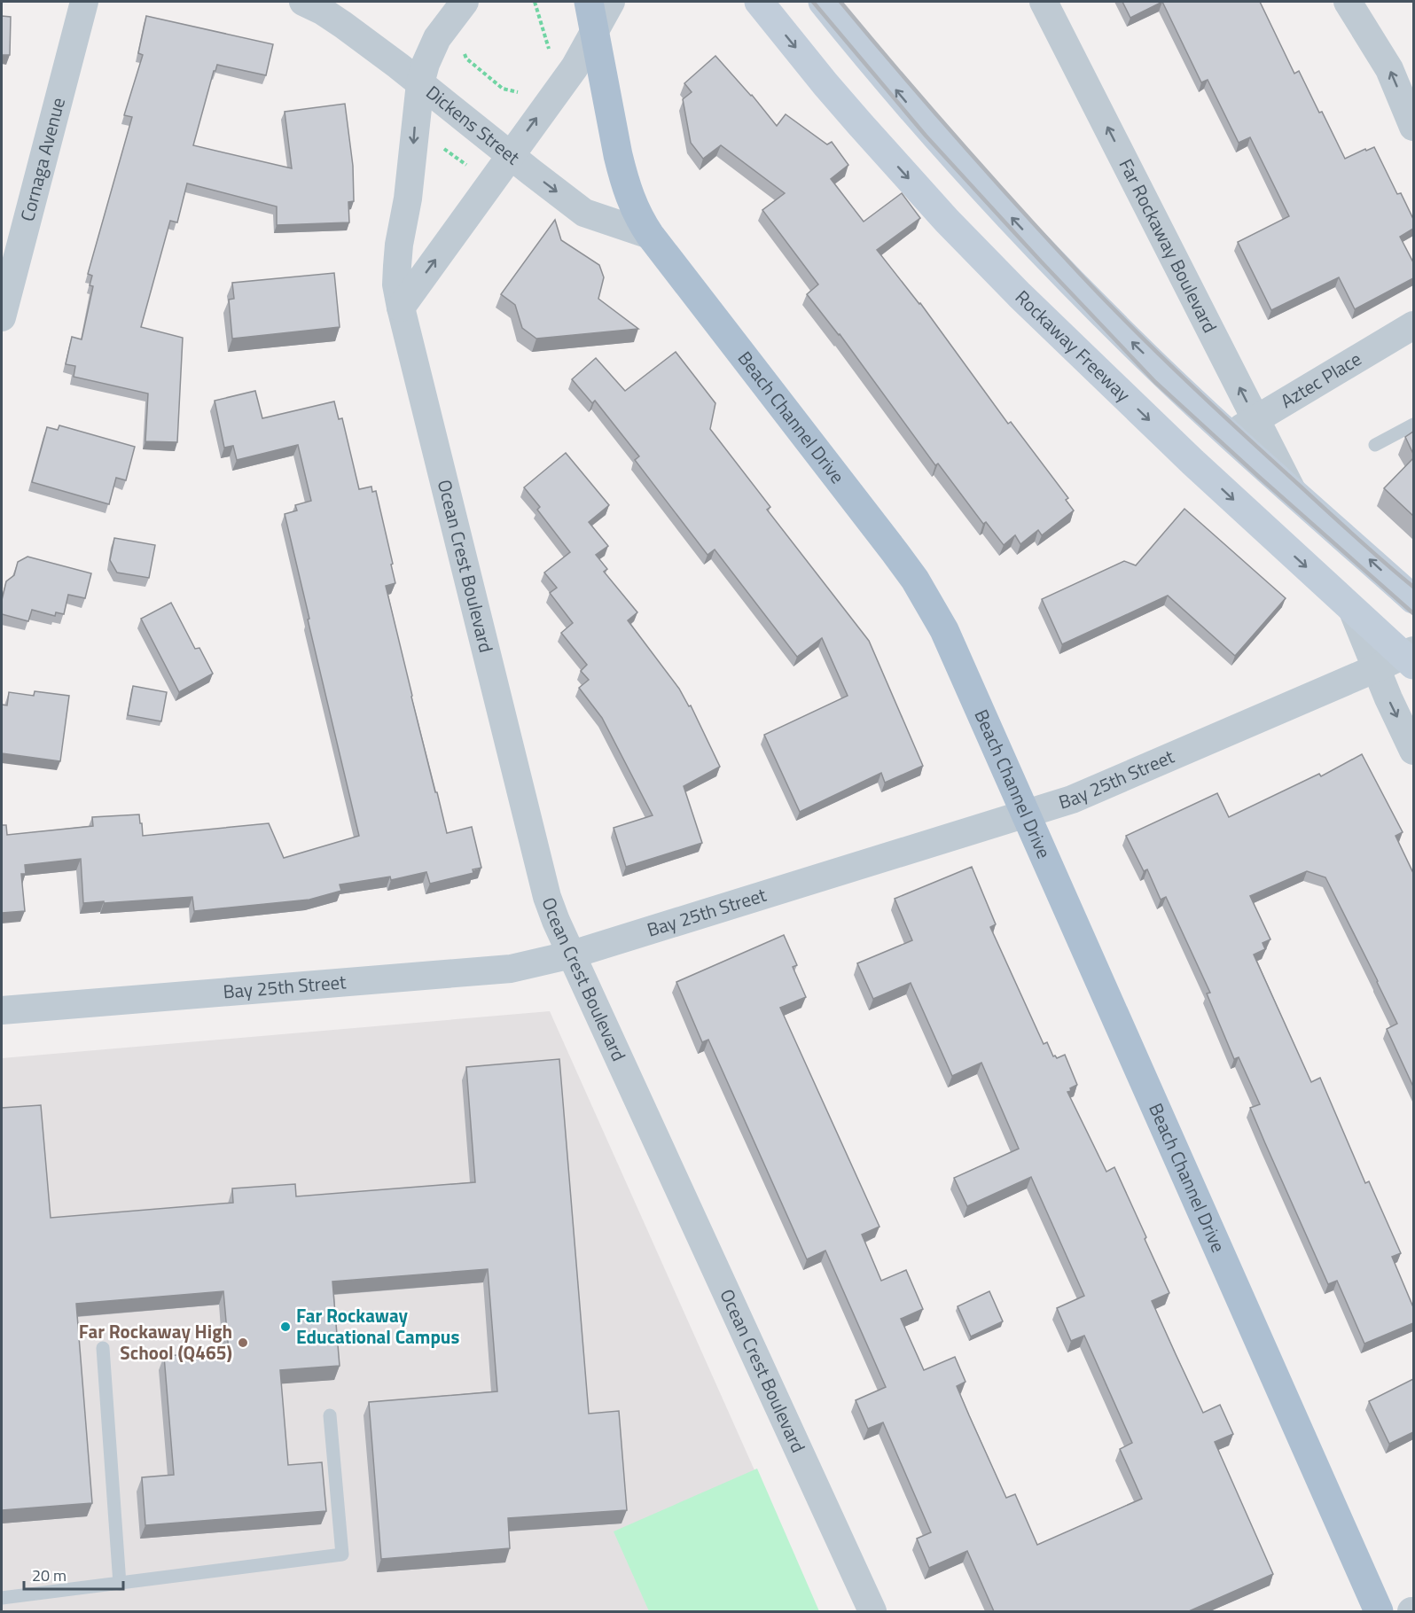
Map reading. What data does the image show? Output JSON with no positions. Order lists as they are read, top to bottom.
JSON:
{
  "streets": {
    "main road": ["Beach Channel Drive"],
    "street": [
      "Dickens Street",
      "Cornaga Avenue",
      "Far Rockaway Boulevard",
      "Rockaway Freeway",
      "Aztec Place",
      "Ocean Crest Boulevard",
      "Bay 25th Street"
    ]
  },
  "crossings": [
    ["Dickens Street", "Beach Channel Drive"],
    ["Dickens Street", "Ocean Crest Boulevard"],
    ["Far Rockaway Boulevard", "Aztec Place"],
    ["Rockaway Freeway", "Bay 25th Street"],
    ["Beach Channel Drive", "Bay 25th Street"],
    ["Ocean Crest Boulevard", "Bay 25th Street"]
  ],
  "one_way": ["Dickens Street"],
  "places": ["Far Rockaway Educational Campus", "Far Rockaway High School (Q465)"],
  "scale_bar": "20 m"
}
